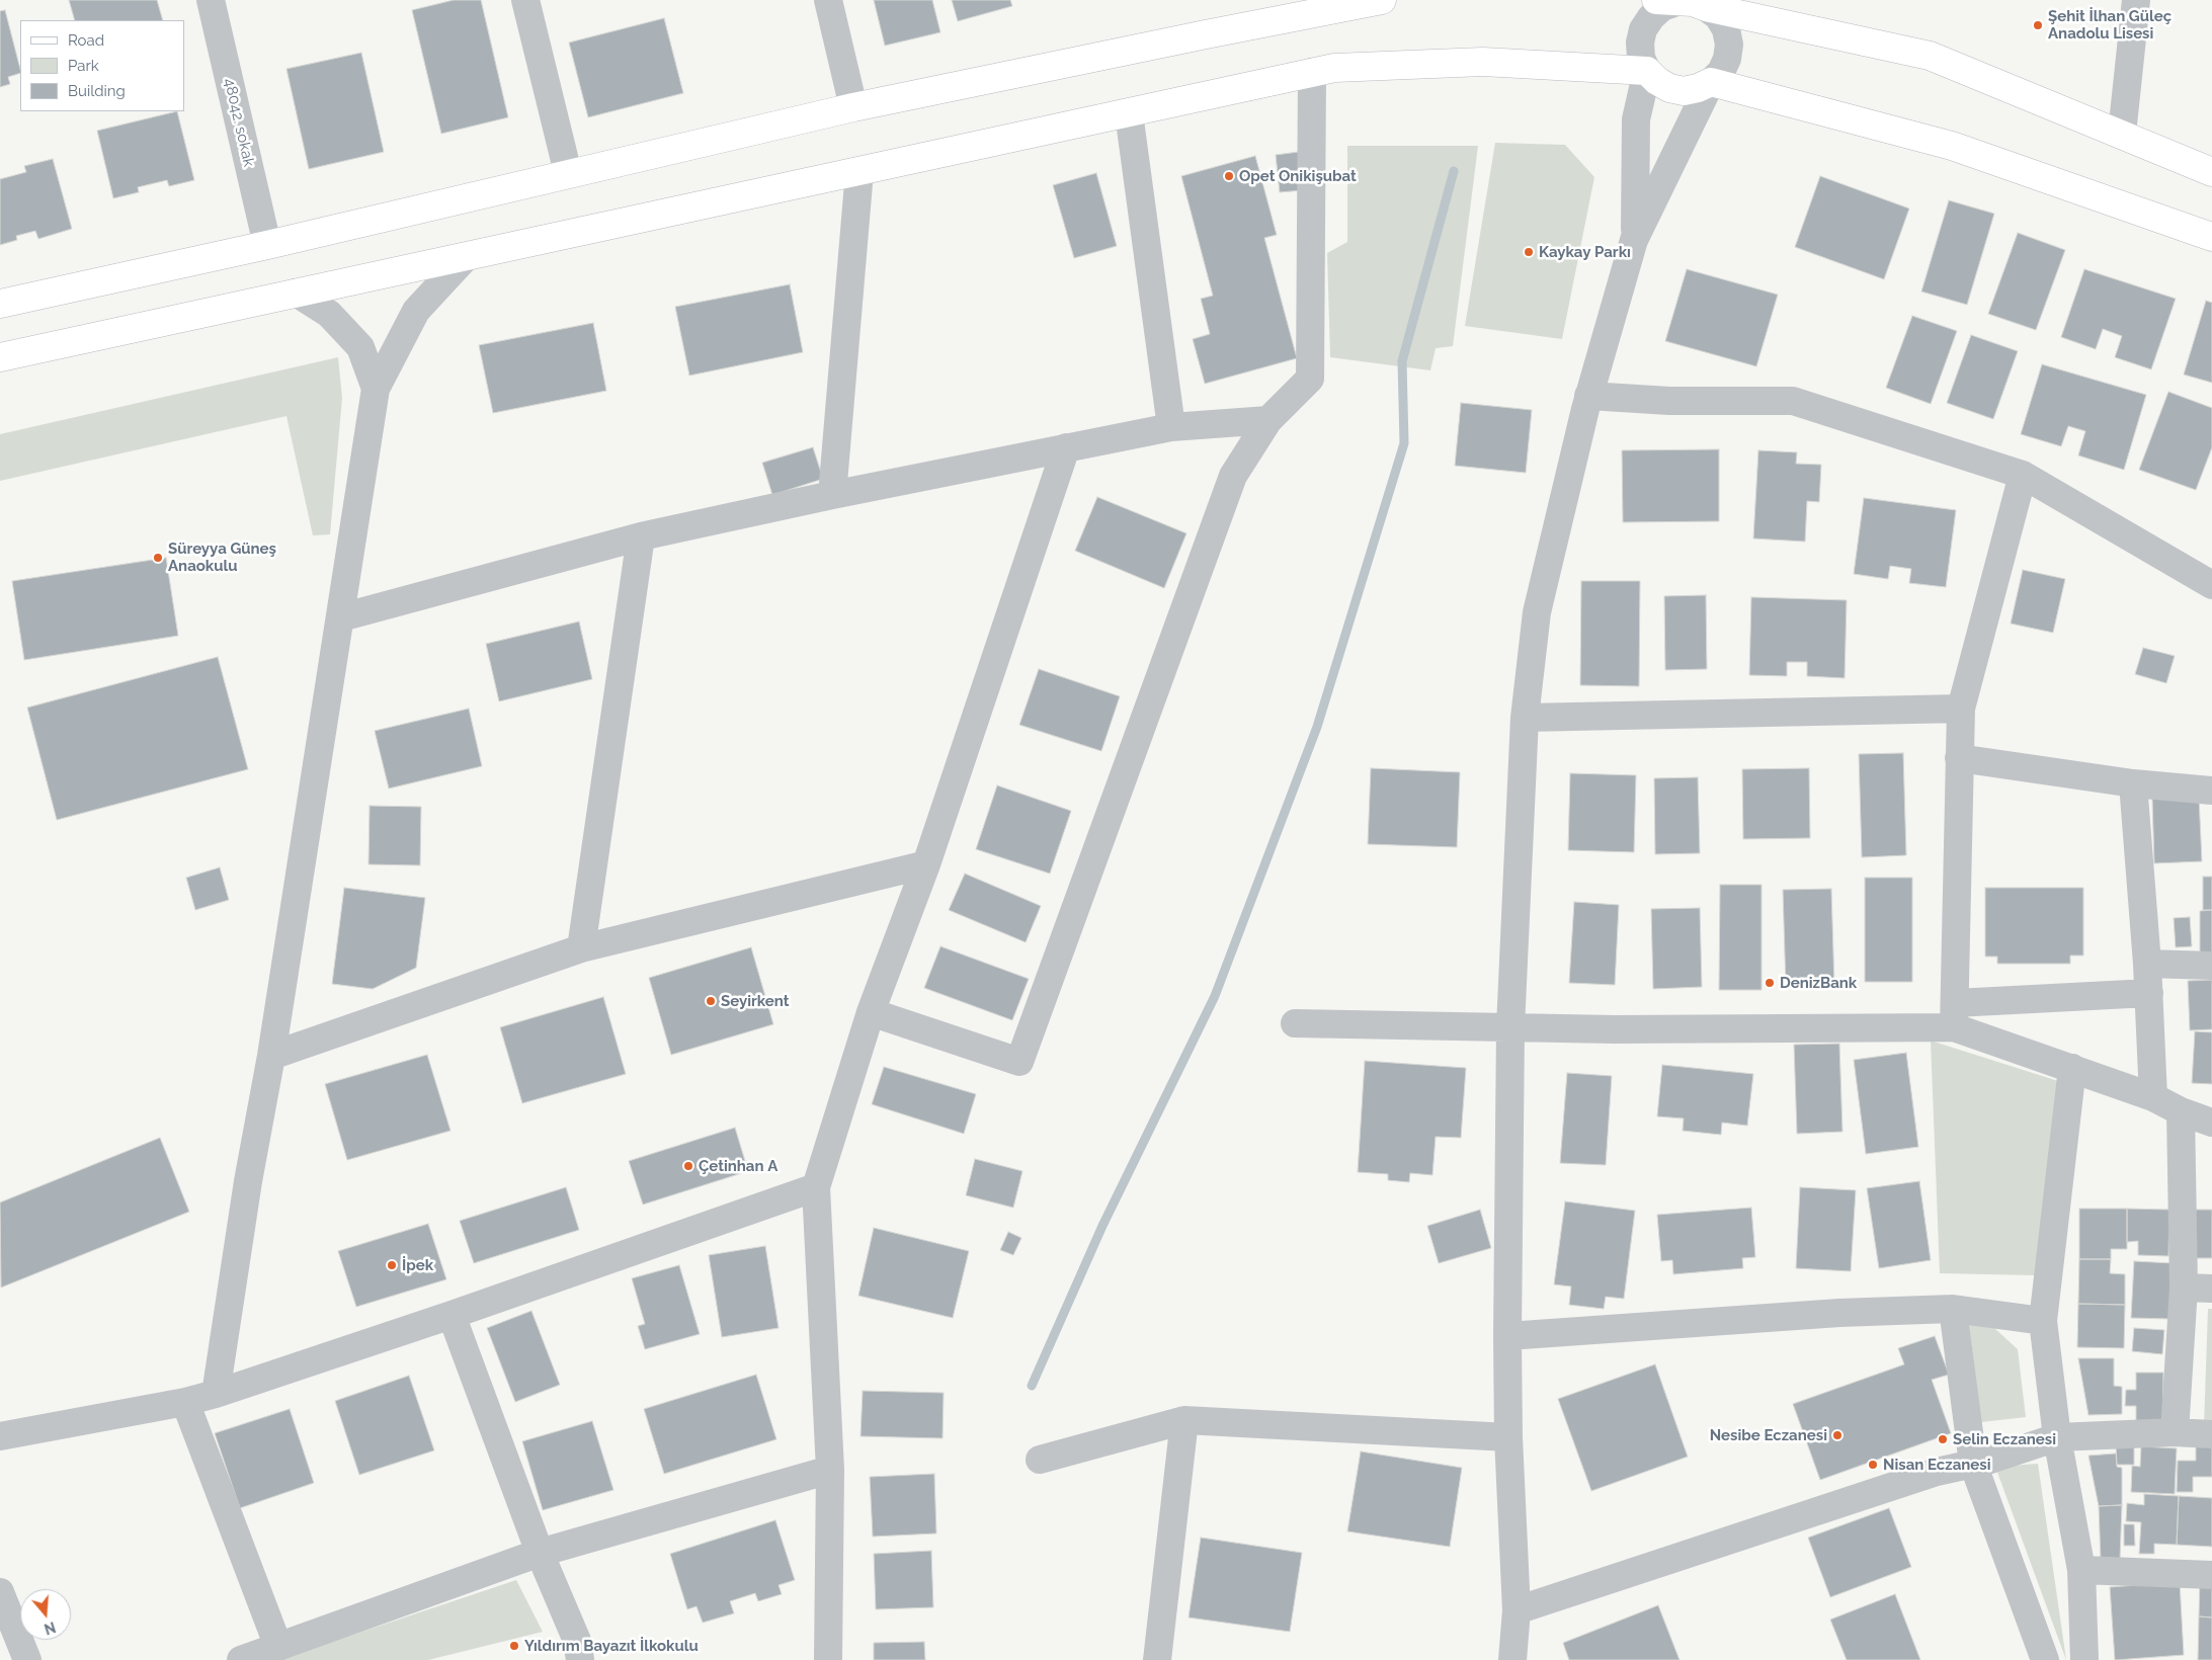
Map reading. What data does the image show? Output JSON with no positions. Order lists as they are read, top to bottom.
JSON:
{
  "streets": {
    "street": ["48042. sokak"]
  },
  "places": [
    "Şehit İlhan Güleç Anadolu Lisesi",
    "Opet Onikişubat",
    "Kaykay Parkı",
    "Süreyya Güneş Anaokulu",
    "DenizBank",
    "Seyirkent",
    "Çetinhan A",
    "İpek",
    "Nesibe Eczanesi",
    "Selin Eczanesi",
    "Nisan Eczanesi",
    "Yıldırım Bayazıt İlkokulu"
  ],
  "legend": ["Road", "Park", "Building"],
  "north": "bottom"
}
